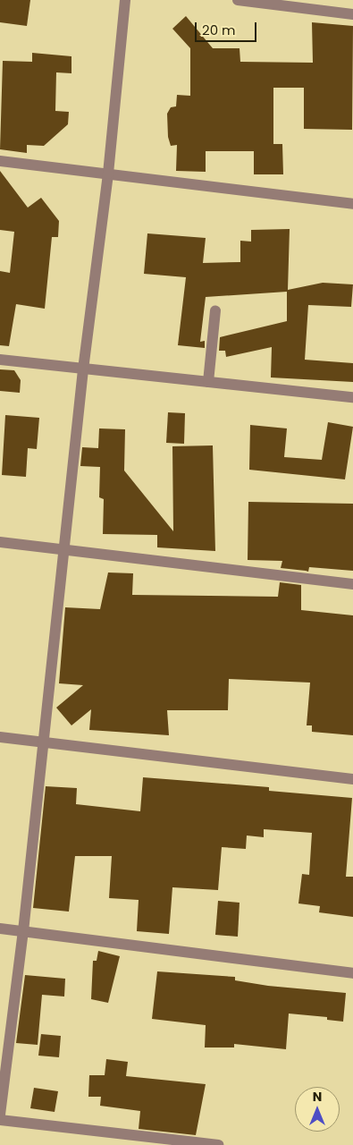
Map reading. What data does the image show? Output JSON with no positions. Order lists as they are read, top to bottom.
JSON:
{
  "scale_bar": "20 m",
  "north": "top"
}
